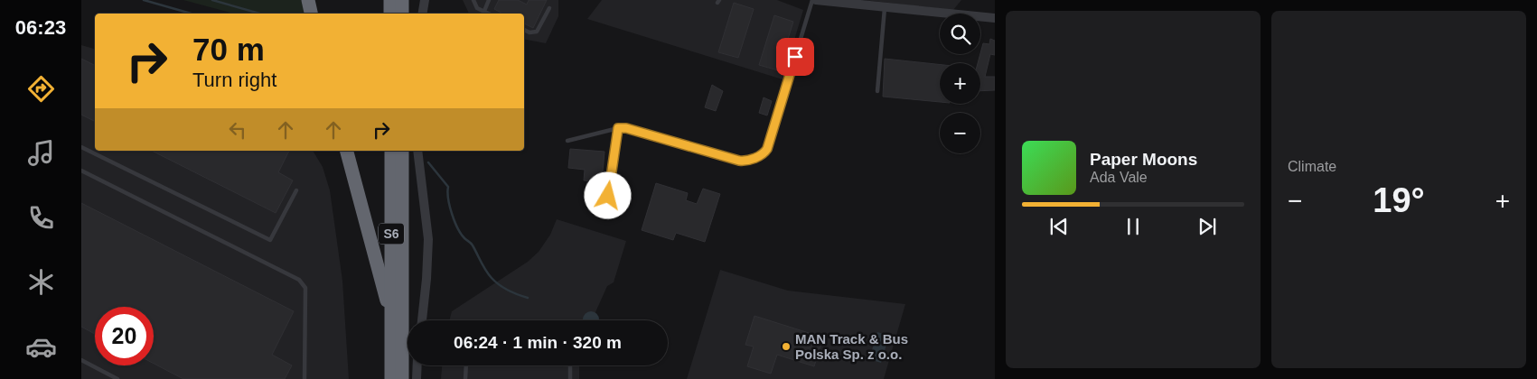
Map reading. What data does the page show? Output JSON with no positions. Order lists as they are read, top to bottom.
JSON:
{
  "streets": {
    "highway": ["S6"]
  },
  "places": ["MAN Track & Bus Polska Sp. z o.o."],
  "page": {
    "tabs": "06:23",
    "tile": "Climate",
    "map_buttons": ["+", "−"],
    "turn": ["70 m", "Turn right"],
    "song": ["Paper Moons", "Ada Vale"],
    "heat": ["−", "19°", "+"],
    "limit": "20",
    "trip": "06:24 · 1 min · 320 m"
  }
}
